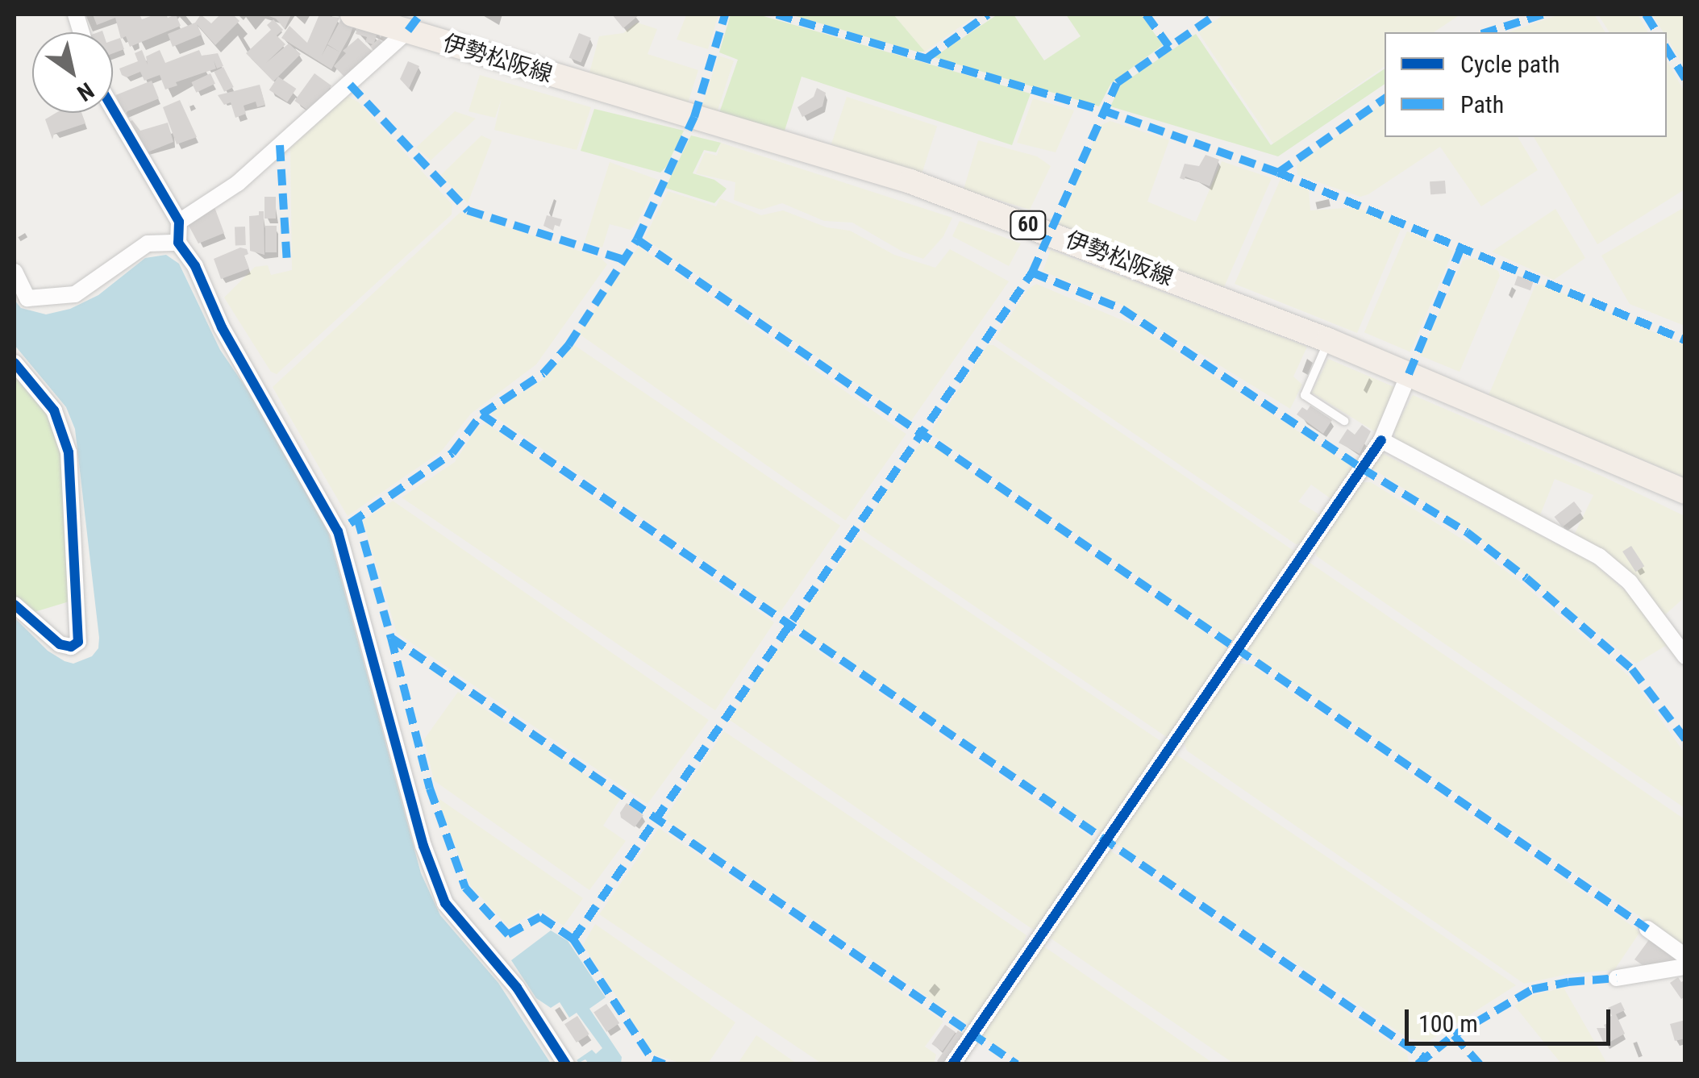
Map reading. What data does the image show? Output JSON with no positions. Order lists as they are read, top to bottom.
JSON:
{
  "streets": {
    "main road": ["伊勢松阪線", "60"]
  },
  "legend": ["Cycle path", "Path"],
  "scale_bar": "100 m",
  "north": "bottom right"
}
